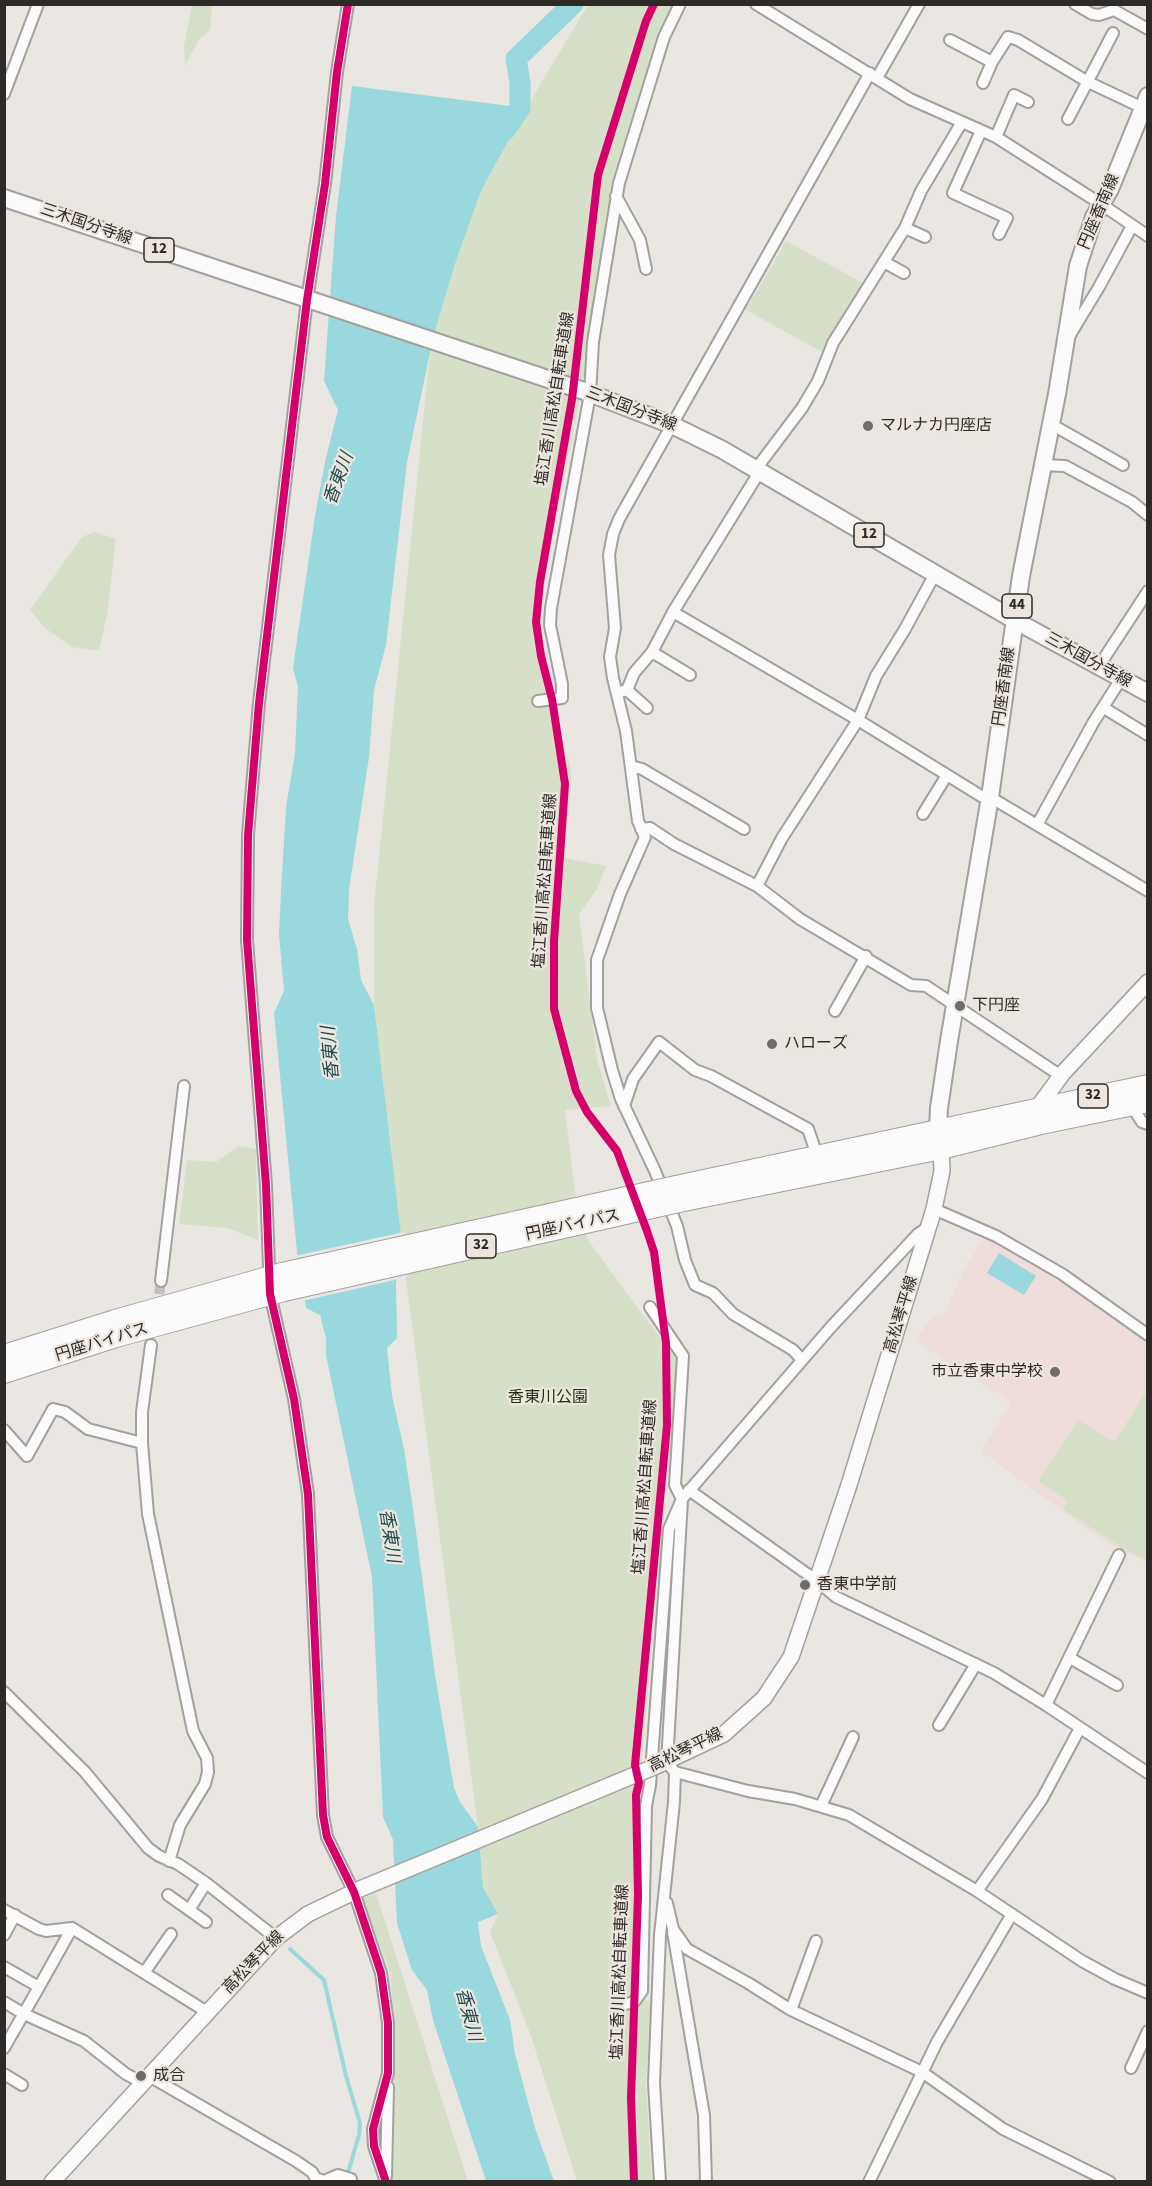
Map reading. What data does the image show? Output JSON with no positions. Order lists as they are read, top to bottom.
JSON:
{
  "streets": {
    "highway": ["32", "円座バイパス"],
    "main road": [
      "円座香南線",
      "三木国分寺線",
      "12",
      "44",
      "高松琴平線"
    ],
    "cycle path": ["塩江香川高松自転車道線"]
  },
  "crossings": [
    ["円座香南線", "三木国分寺線"],
    ["円座香南線", "円座バイパス"],
    ["円座香南線", "高松琴平線"],
    ["円座バイパス", "高松琴平線"]
  ],
  "water": ["香東川"],
  "parks": ["香東川公園"],
  "places": [
    "マルナカ円座店",
    "下円座",
    "ハローズ",
    "市立香東中学校",
    "香東中学前",
    "成合"
  ]
}
